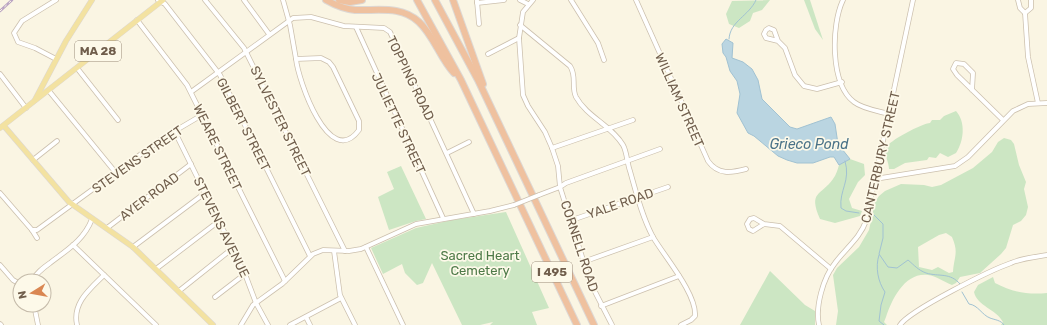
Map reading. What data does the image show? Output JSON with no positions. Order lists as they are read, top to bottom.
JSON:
{
  "streets": {
    "highway": ["I 495"],
    "main road": ["MA 28"],
    "street": [
      "TOPPING ROAD",
      "WILLIAM STREET",
      "SYLVESTER STREET",
      "JULIETTE STREET",
      "GILBERT STREET",
      "WEARE STREET",
      "CANTERBURY STREET",
      "STEVENS STREET",
      "AYER ROAD",
      "YALE ROAD",
      "STEVENS AVENUE",
      "CORNELL ROAD"
    ]
  },
  "crossings": [
    ["MA 28", "GILBERT STREET"],
    ["MA 28", "WEARE STREET"],
    ["TOPPING ROAD", "JULIETTE STREET"],
    ["WEARE STREET", "STEVENS STREET"],
    ["STEVENS STREET", "STEVENS AVENUE"],
    ["AYER ROAD", "STEVENS AVENUE"],
    ["YALE ROAD", "CORNELL ROAD"]
  ],
  "water": ["Grieco Pond"],
  "parks": ["Sacred Heart Cemetery"],
  "north": "left"
}
